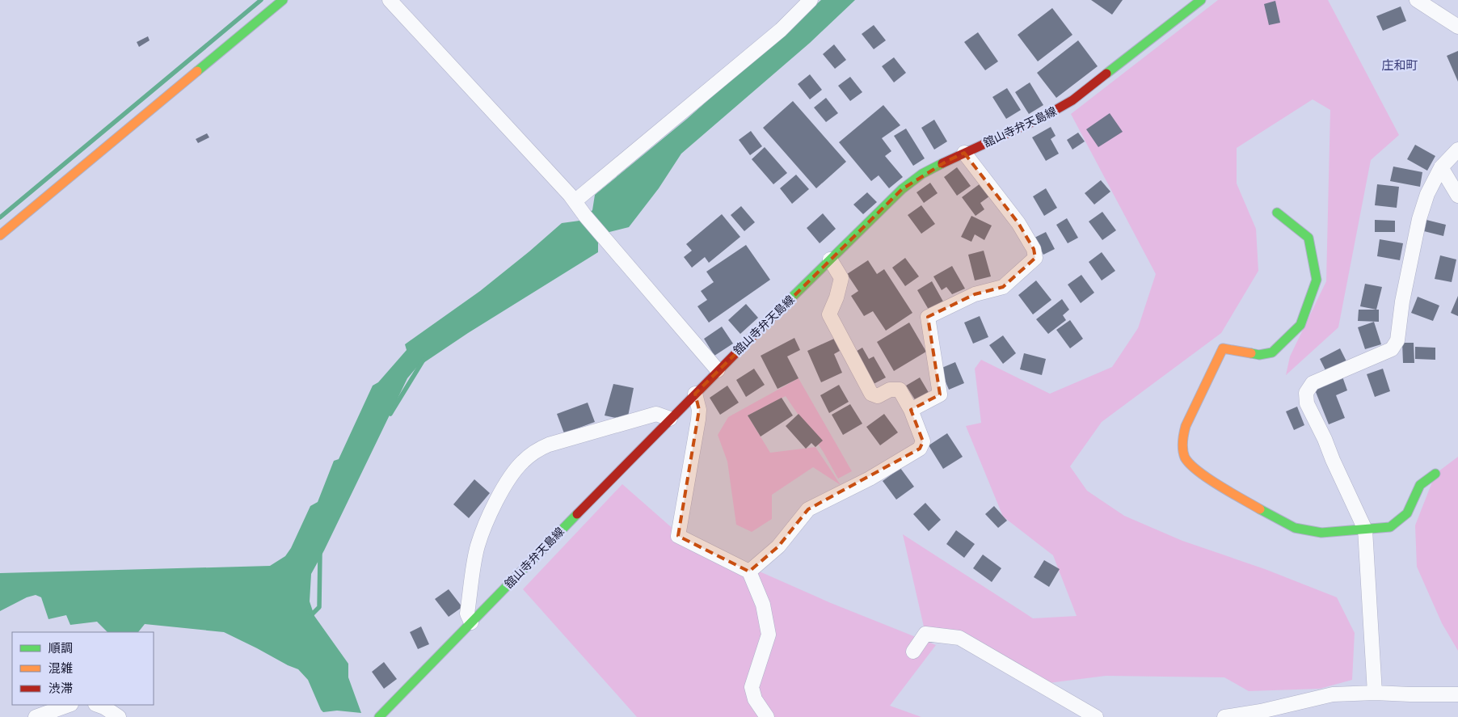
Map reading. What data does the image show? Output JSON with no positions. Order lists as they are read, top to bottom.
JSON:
{
  "streets": {
    "main road": ["舘山寺弁天島線"]
  },
  "districts": ["庄和町"],
  "legend": ["順調", "混雑", "渋滞"]
}
